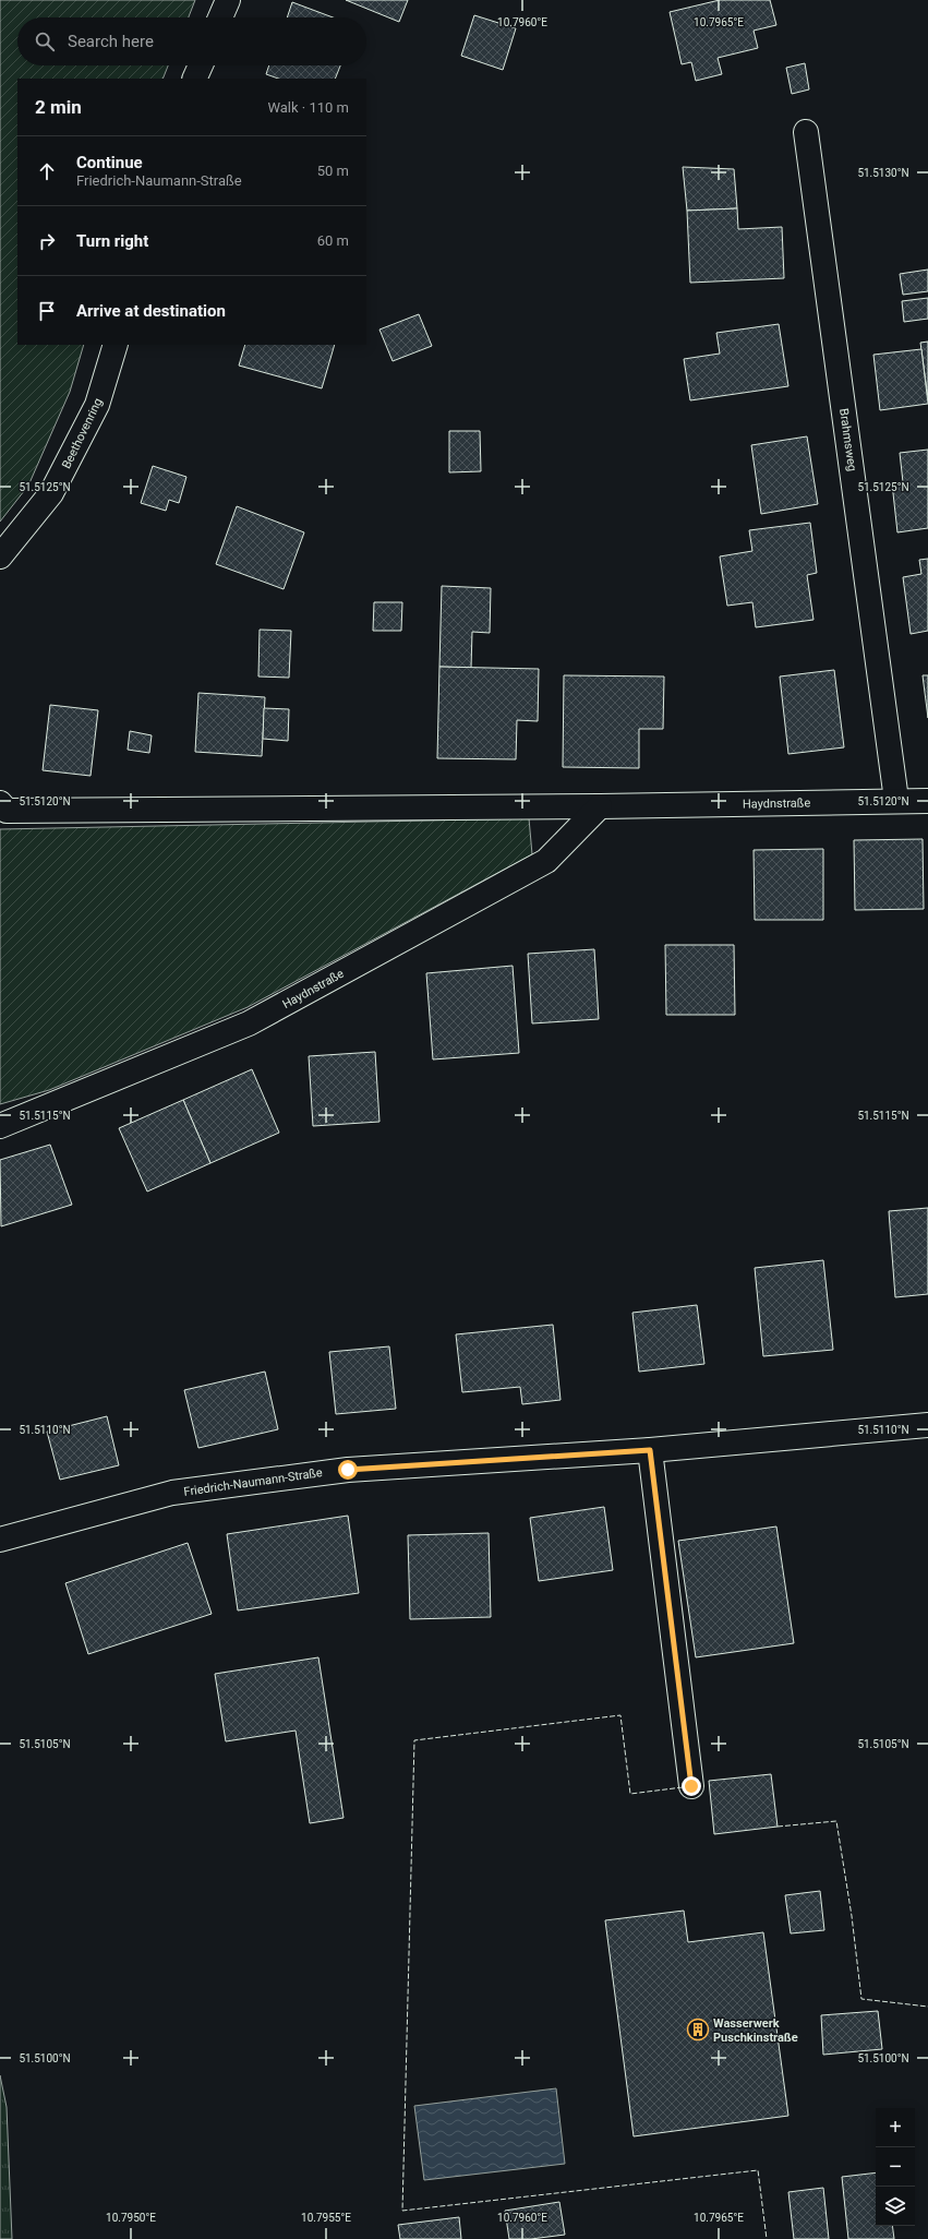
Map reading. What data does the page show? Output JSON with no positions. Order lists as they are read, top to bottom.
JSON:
{
  "streets": {
    "street": [
      "Beethovenring",
      "Brahmsweg",
      "Haydnstraße",
      "Friedrich-Naumann-Straße"
    ]
  },
  "crossings": [
    ["Brahmsweg", "Haydnstraße"]
  ],
  "places": {
    "building": ["Wasserwerk Puschkinstraße"]
  },
  "page": {
    "search": "Search here",
    "heading": ["2 min", "Walk · 110 m"],
    "list": [
      ["Continue", "Friedrich-Naumann-Straße", "50 m"],
      ["Turn right", "60 m"],
      "Arrive at destination"
    ],
    "map_buttons": ["+", "−"]
  },
  "coordinates": [
    "10.7960°E",
    "10.7965°E",
    "51.5130°N",
    "51.5125°N",
    "51.5120°N",
    "51.5115°N",
    "51.5110°N",
    "51.5105°N",
    "51.5100°N",
    "10.7950°E",
    "10.7955°E"
  ]
}
